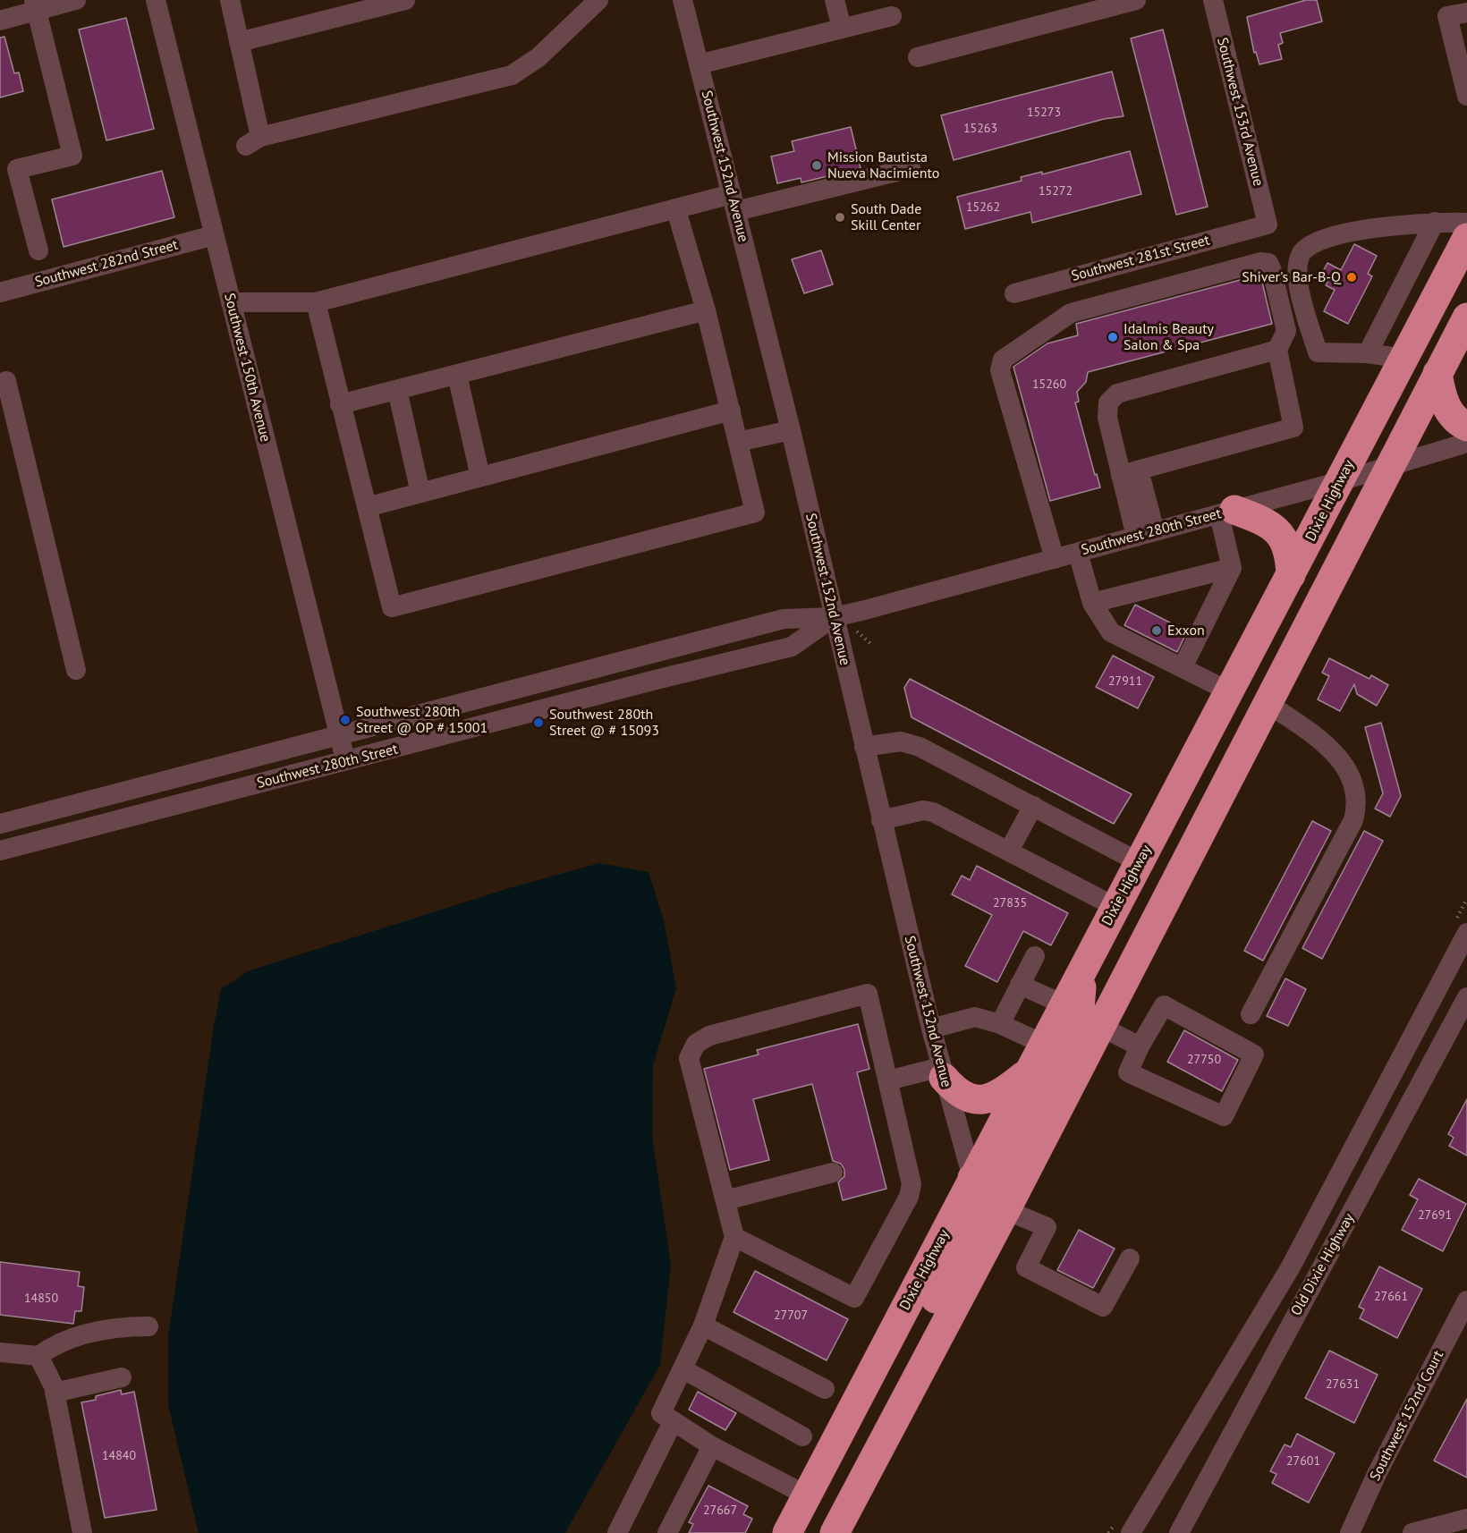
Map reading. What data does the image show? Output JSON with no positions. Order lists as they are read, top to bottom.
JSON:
{
  "streets": {
    "highway": ["Dixie Highway"],
    "street": [
      "Southwest 153rd Avenue",
      "Southwest 152nd Avenue",
      "Southwest 281st Street",
      "Southwest 282nd Street",
      "Southwest 150th Avenue",
      "Southwest 280th Street",
      "Old Dixie Highway",
      "Southwest 152nd Court"
    ]
  },
  "crossings": [
    ["Southwest 153rd Avenue", "Southwest 281st Street"],
    ["Southwest 152nd Avenue", "Dixie Highway"],
    ["Southwest 152nd Avenue", "Southwest 280th Street"],
    ["Southwest 282nd Street", "Southwest 150th Avenue"],
    ["Southwest 150th Avenue", "Southwest 280th Street"],
    ["Dixie Highway", "Southwest 280th Street"]
  ],
  "places": [
    "Mission Bautista Nueva Nacimiento",
    "South Dade Skill Center",
    "Shiver's Bar-B-Q",
    "Idalmis Beauty Salon & Spa",
    "Exxon",
    "Southwest 280th Street @ OP # 15001",
    "Southwest 280th Street @ # 15093"
  ],
  "house_numbers": [
    "15273",
    "15263",
    "15272",
    "15262",
    "15260",
    "27911",
    "27835",
    "27750",
    "27691",
    "27661",
    "14850",
    "27707",
    "27631",
    "14840",
    "27601",
    "27667"
  ]
}
